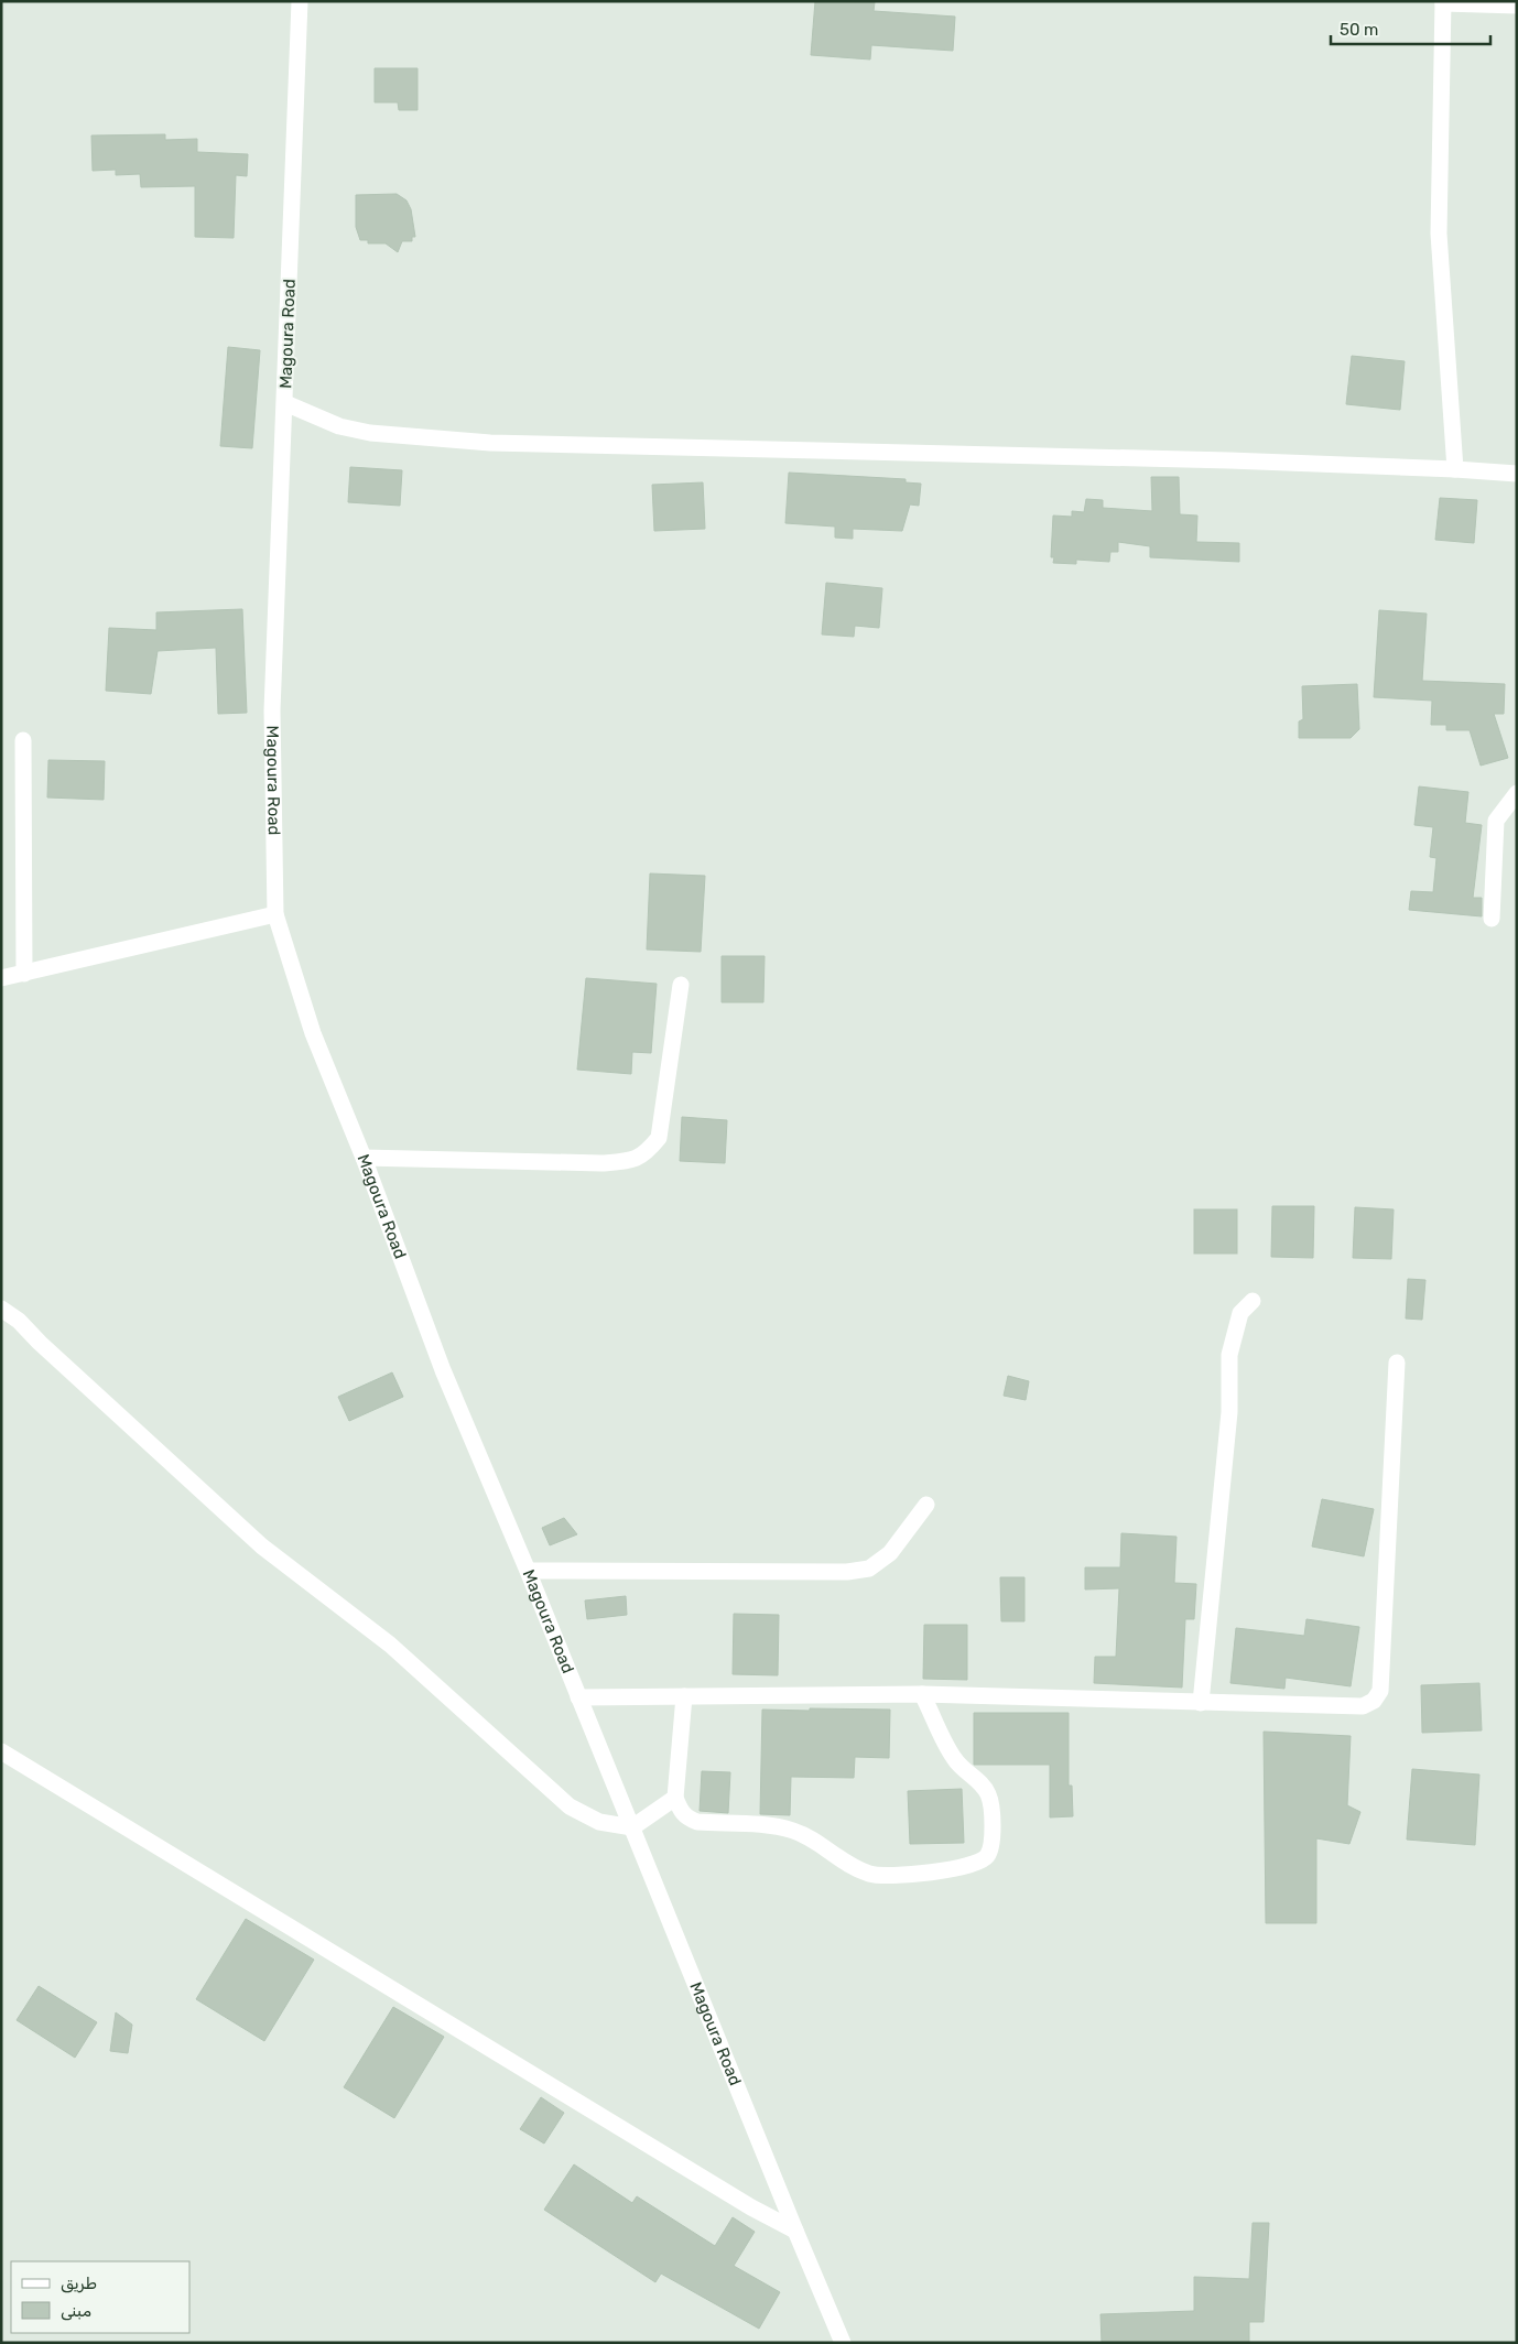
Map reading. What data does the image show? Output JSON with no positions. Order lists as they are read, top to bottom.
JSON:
{
  "streets": {
    "street": ["Magoura Road"]
  },
  "legend": ["طريق", "مبنى"],
  "scale_bar": "50 m"
}
